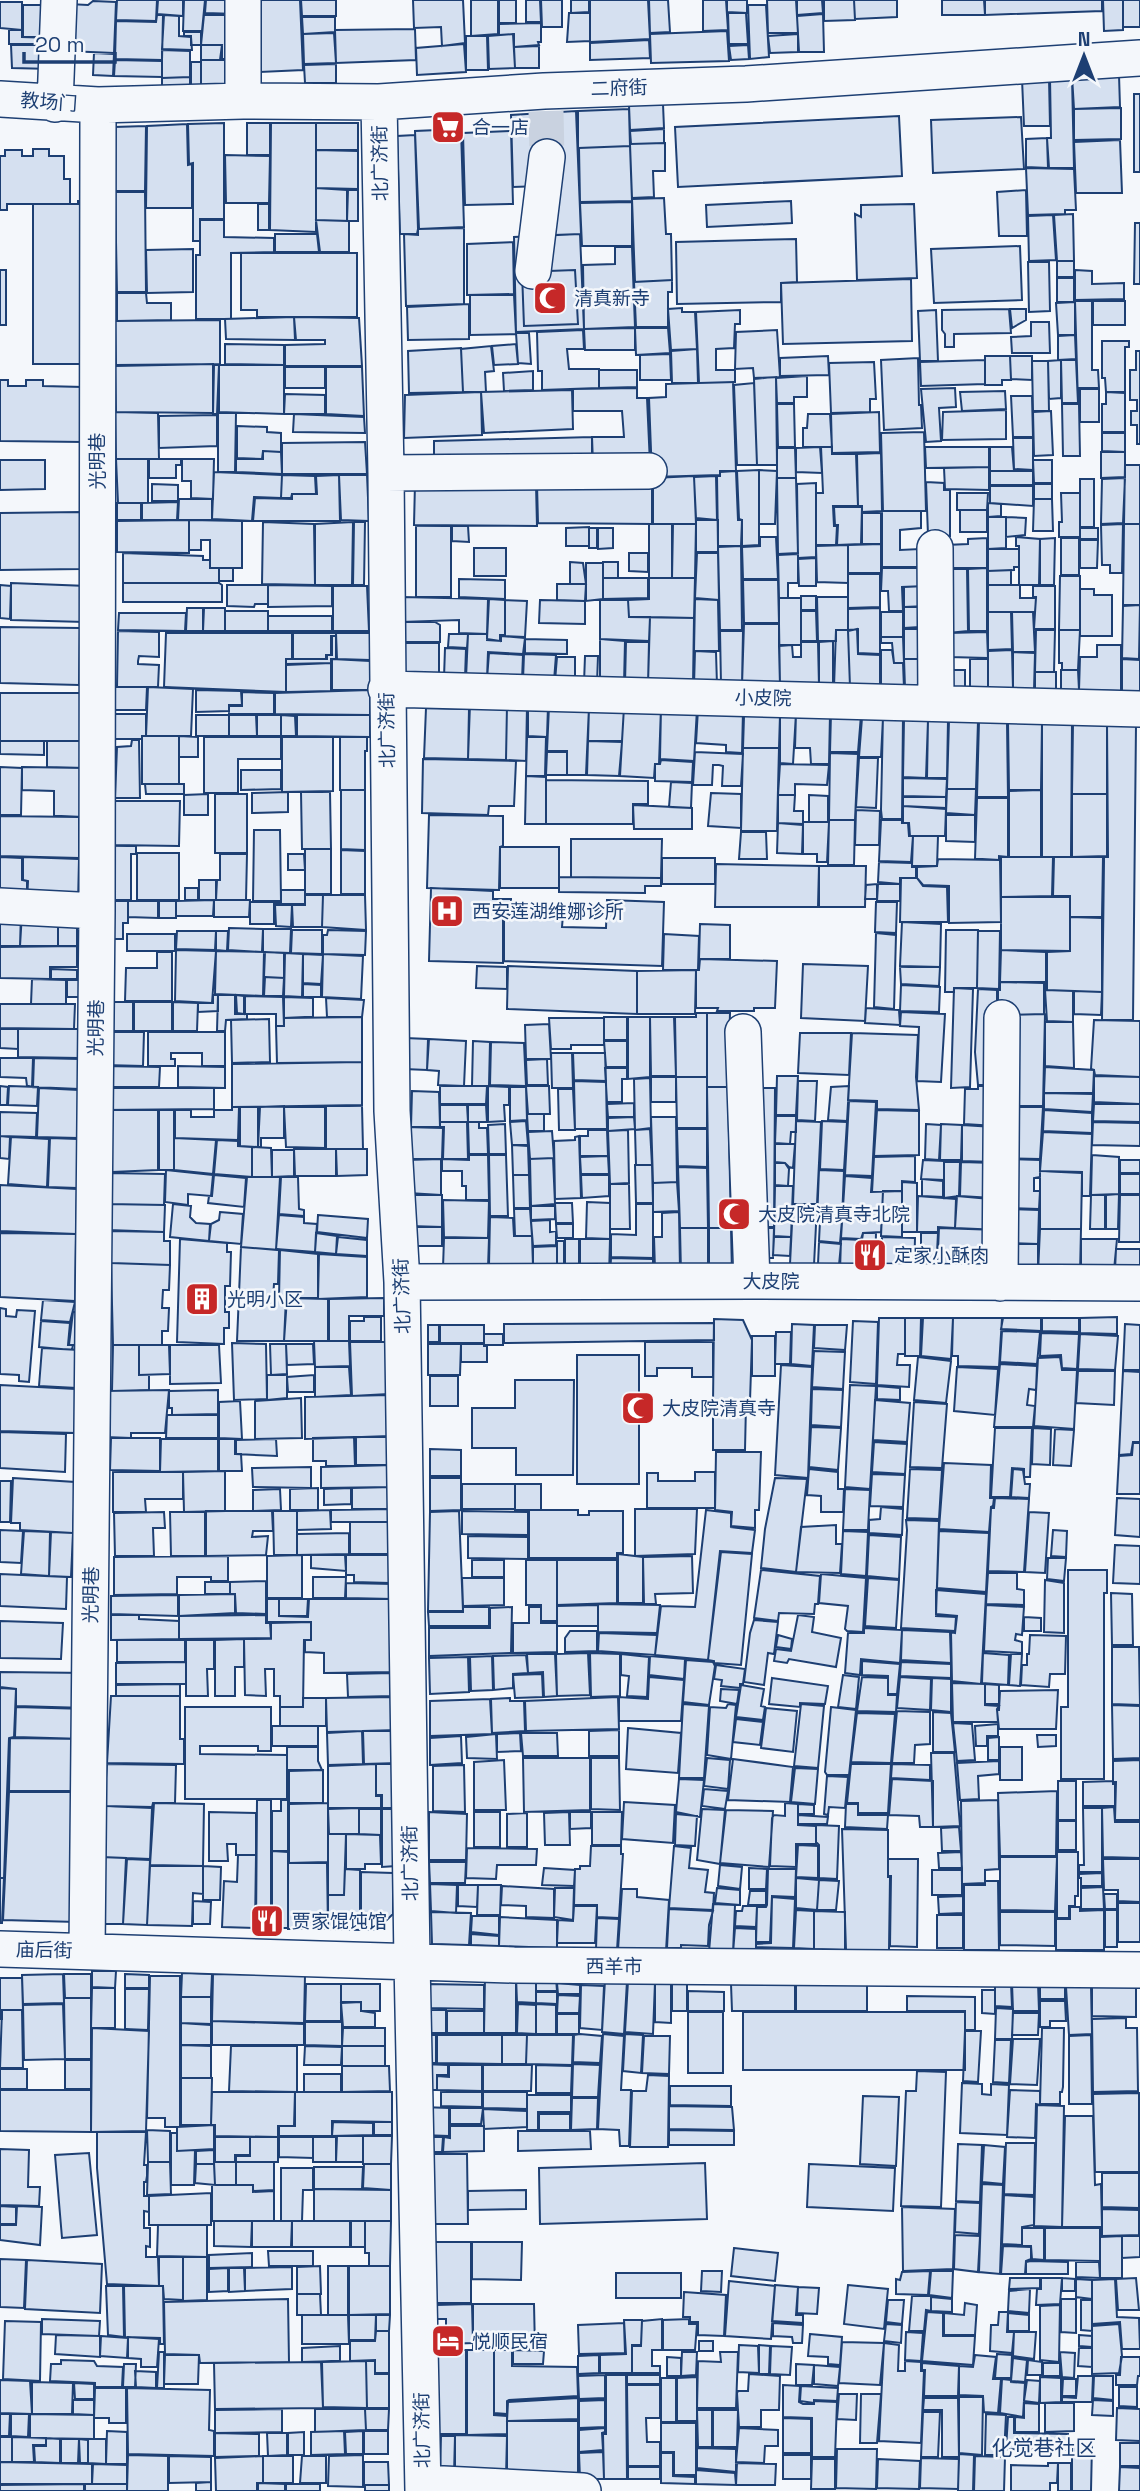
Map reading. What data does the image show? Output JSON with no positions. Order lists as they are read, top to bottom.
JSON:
{
  "streets": {
    "street": [
      "二府街",
      "教场门",
      "北广济街",
      "光明巷",
      "小皮院",
      "大皮院",
      "庙后街",
      "西羊市"
    ]
  },
  "crossings": [
    ["二府街", "教场门"],
    ["二府街", "北广济街"],
    ["二府街", "光明巷"],
    ["教场门", "光明巷"],
    ["北广济街", "小皮院"],
    ["北广济街", "大皮院"],
    ["北广济街", "西羊市"],
    ["光明巷", "庙后街"],
    ["光明巷", "西羊市"],
    ["庙后街", "西羊市"]
  ],
  "districts": ["化觉巷社区"],
  "places": {
    "supermarket": ["合一店"],
    "mosque": ["清真新寺", "大皮院清真寺北院", "大皮院清真寺"],
    "hospital": ["西安莲湖维娜诊所"],
    "restaurant": ["定家小酥肉", "贾家馄饨馆"],
    "building": ["光明小区"],
    "hotel": ["悦顺民宿"]
  },
  "scale_bar": "20 m",
  "north": "top"
}
